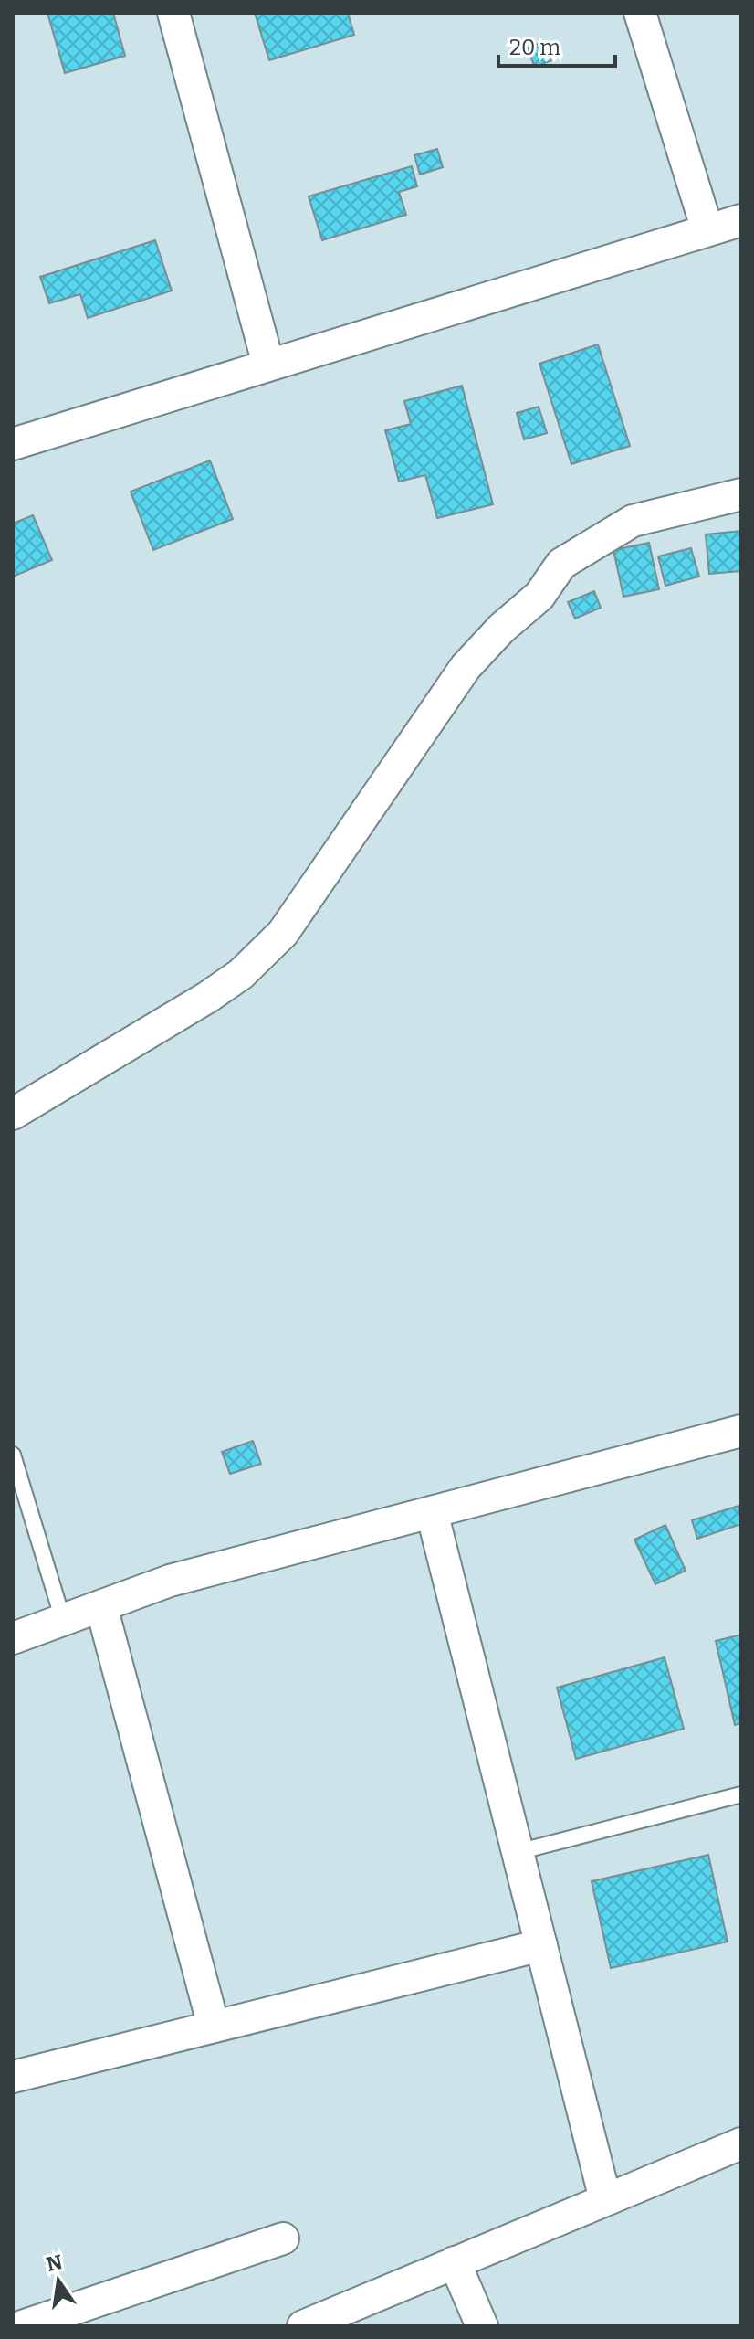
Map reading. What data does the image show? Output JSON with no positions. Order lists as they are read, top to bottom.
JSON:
{
  "scale_bar": "20 m",
  "north": "top"
}
